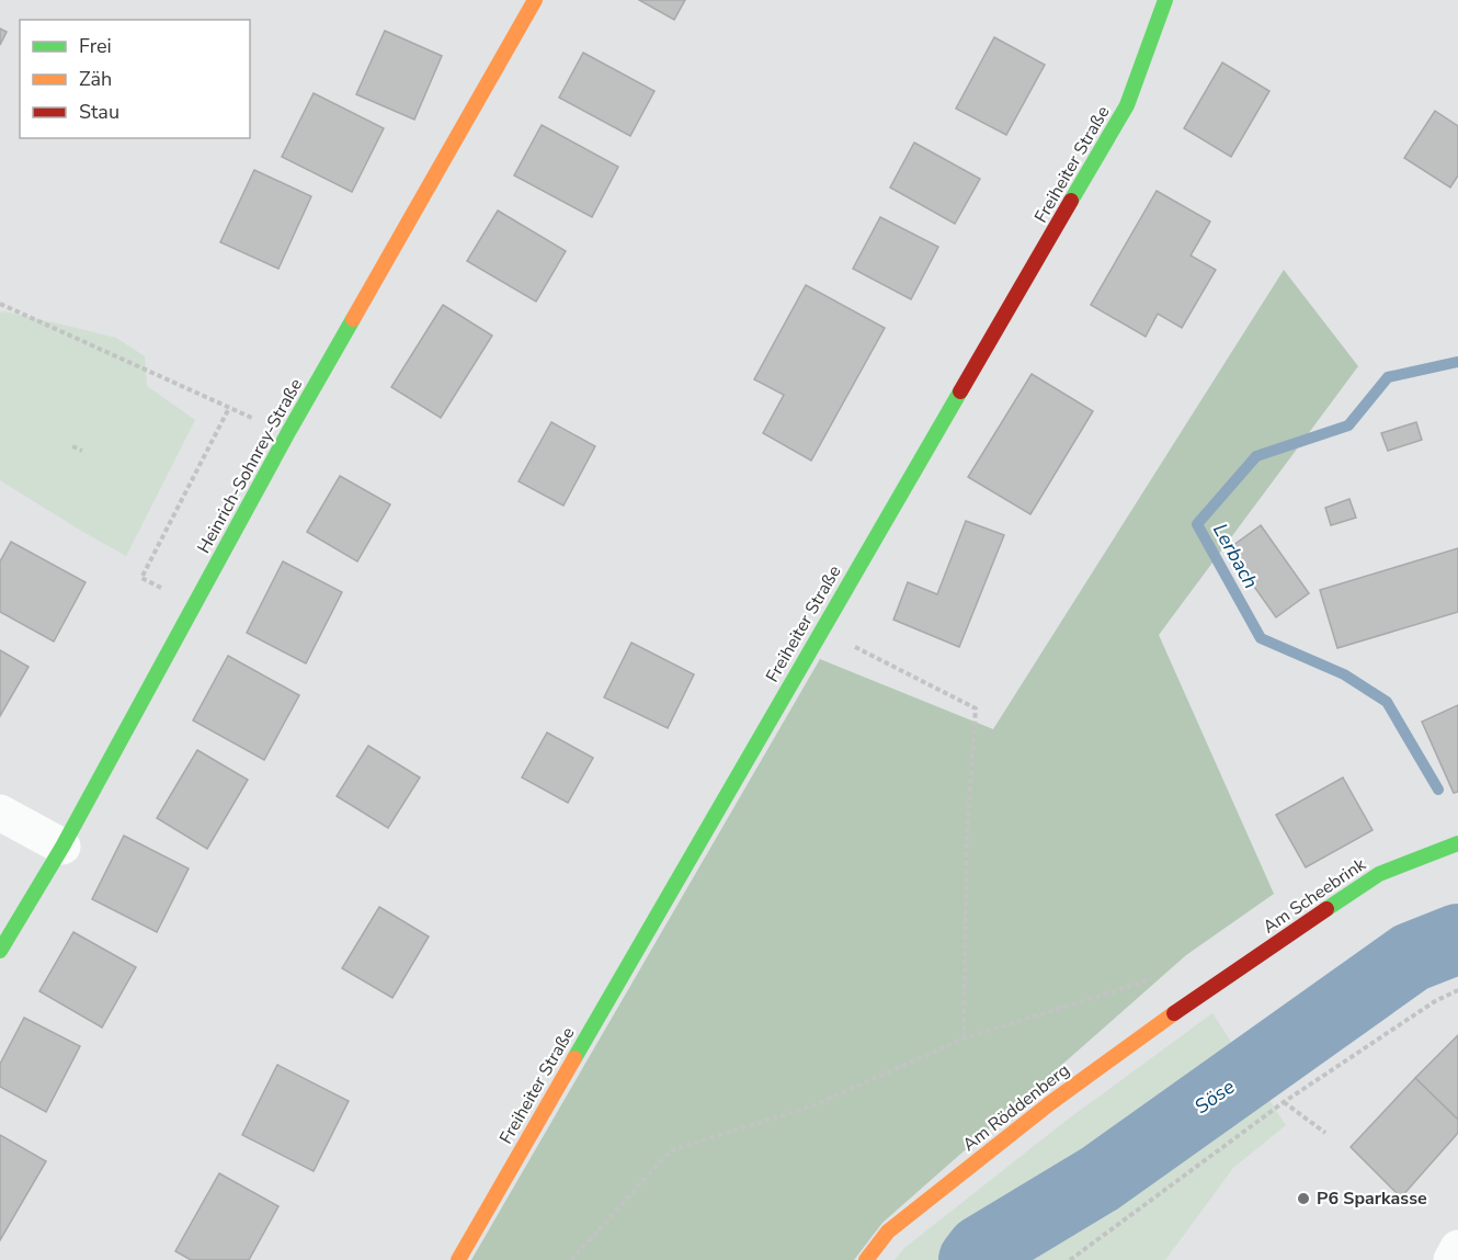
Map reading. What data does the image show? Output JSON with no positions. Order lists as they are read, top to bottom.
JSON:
{
  "streets": {
    "street": [
      "Freiheiter Straße",
      "Heinrich-Sohnrey-Straße",
      "Am Scheebrink",
      "Am Röddenberg"
    ]
  },
  "crossings": [
    ["Am Scheebrink", "Am Röddenberg"]
  ],
  "water": ["Lerbach", "Söse"],
  "places": ["P6 Sparkasse"],
  "legend": ["Frei", "Zäh", "Stau"]
}
